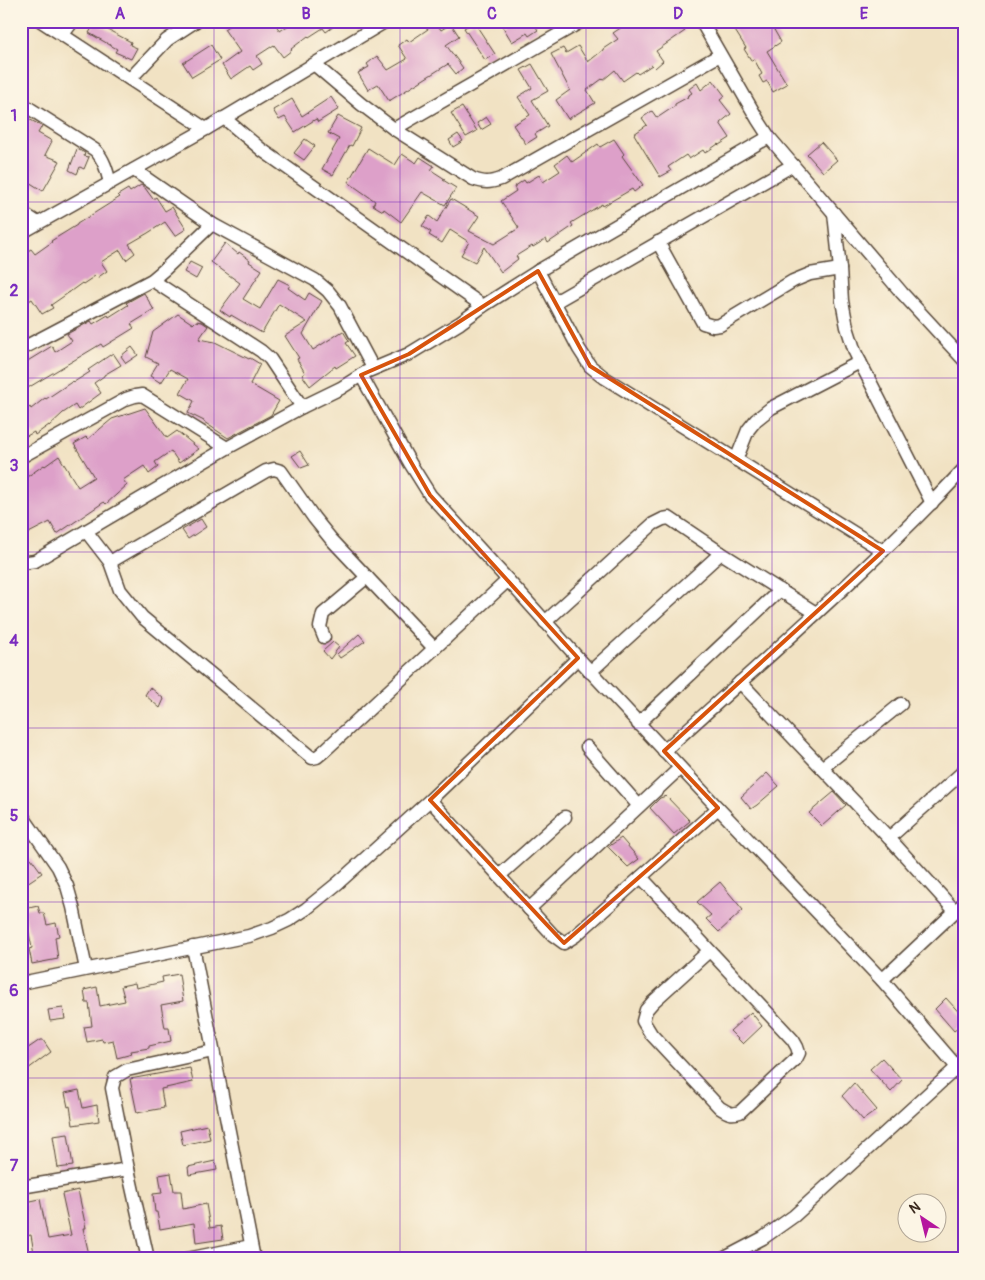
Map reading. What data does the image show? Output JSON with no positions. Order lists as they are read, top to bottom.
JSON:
{
  "north": "top left",
  "grid": {
    "columns": [
      "A",
      "B",
      "C",
      "D",
      "E"
    ],
    "rows": [
      "1",
      "2",
      "3",
      "4",
      "5",
      "6",
      "7"
    ]
  }
}
